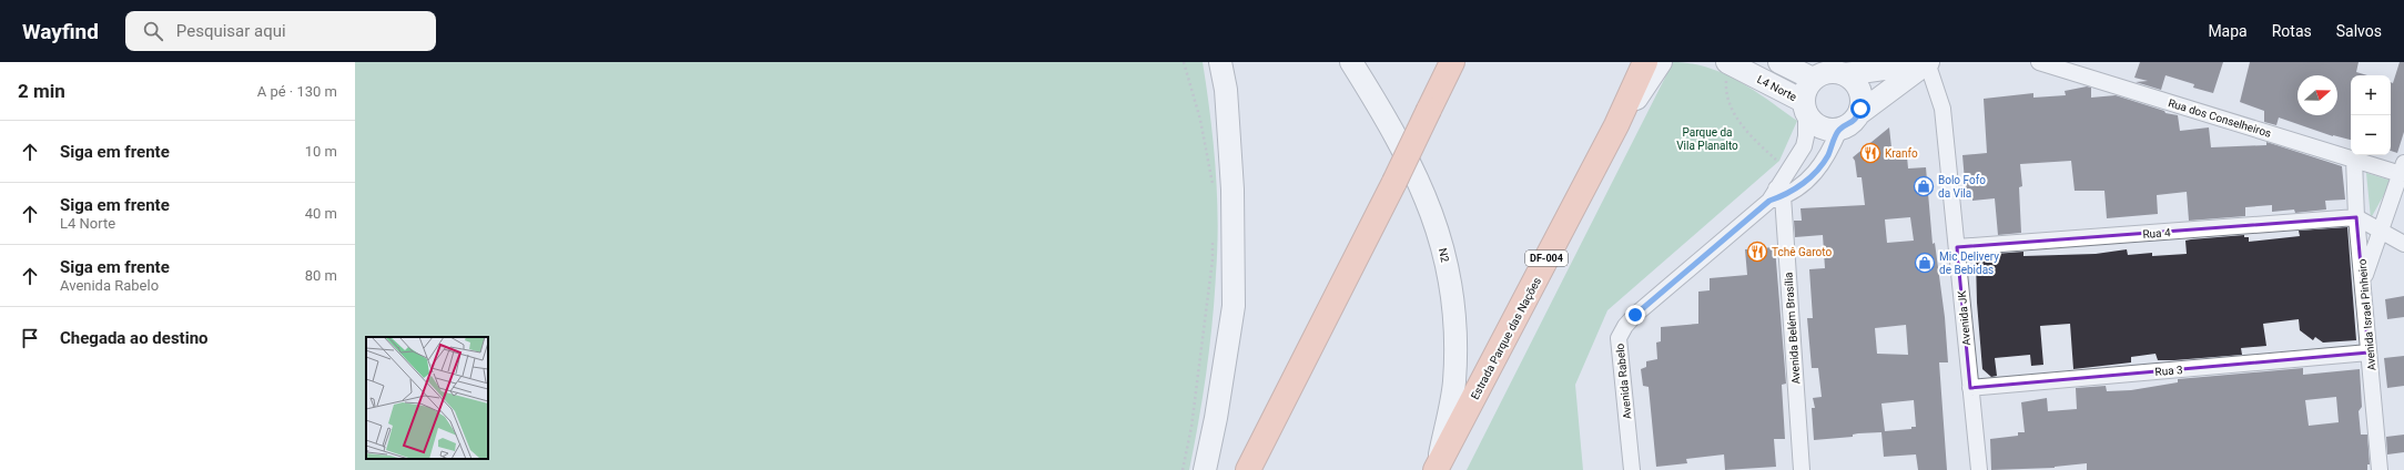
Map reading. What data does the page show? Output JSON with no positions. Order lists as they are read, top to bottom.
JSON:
{
  "streets": {
    "highway": ["DF-004", "Estrada Parque das Nações"],
    "main road": ["L4 Norte", "N2"],
    "street": [
      "Rua dos Conselheiros",
      "Rua 4",
      "Avenida Israel Pinheiro",
      "Avenida JK",
      "Avenida Belém Brasília",
      "Rua 3",
      "Avenida Rabelo"
    ]
  },
  "crossings": [
    ["Rua dos Conselheiros", "Avenida Israel Pinheiro"],
    ["Rua 4", "Avenida Israel Pinheiro"],
    ["Rua 4", "Avenida JK"],
    ["N2", "Estrada Parque das Nações"],
    ["Avenida Israel Pinheiro", "Rua 3"],
    ["Avenida JK", "Rua 3"],
    ["Avenida Belém Brasília", "Avenida Rabelo"]
  ],
  "parks": ["Parque da Vila Planalto"],
  "places": {
    "restaurant": ["Kranfo", "Tchê Garoto"],
    "shop": ["Bolo Fofo da Vila", "Mic Delivery de Bebidas"]
  },
  "north": "right",
  "page": {
    "header": "Wayfind",
    "search": "Pesquisar aqui",
    "nav": ["Mapa", "Rotas", "Salvos"],
    "heading": ["2 min", "A pé · 130 m"],
    "map_buttons": ["+", "−"],
    "list": [
      ["Siga em frente", "10 m"],
      ["Siga em frente", "L4 Norte", "40 m"],
      ["Siga em frente", "Avenida Rabelo", "80 m"],
      "Chegada ao destino"
    ]
  }
}
